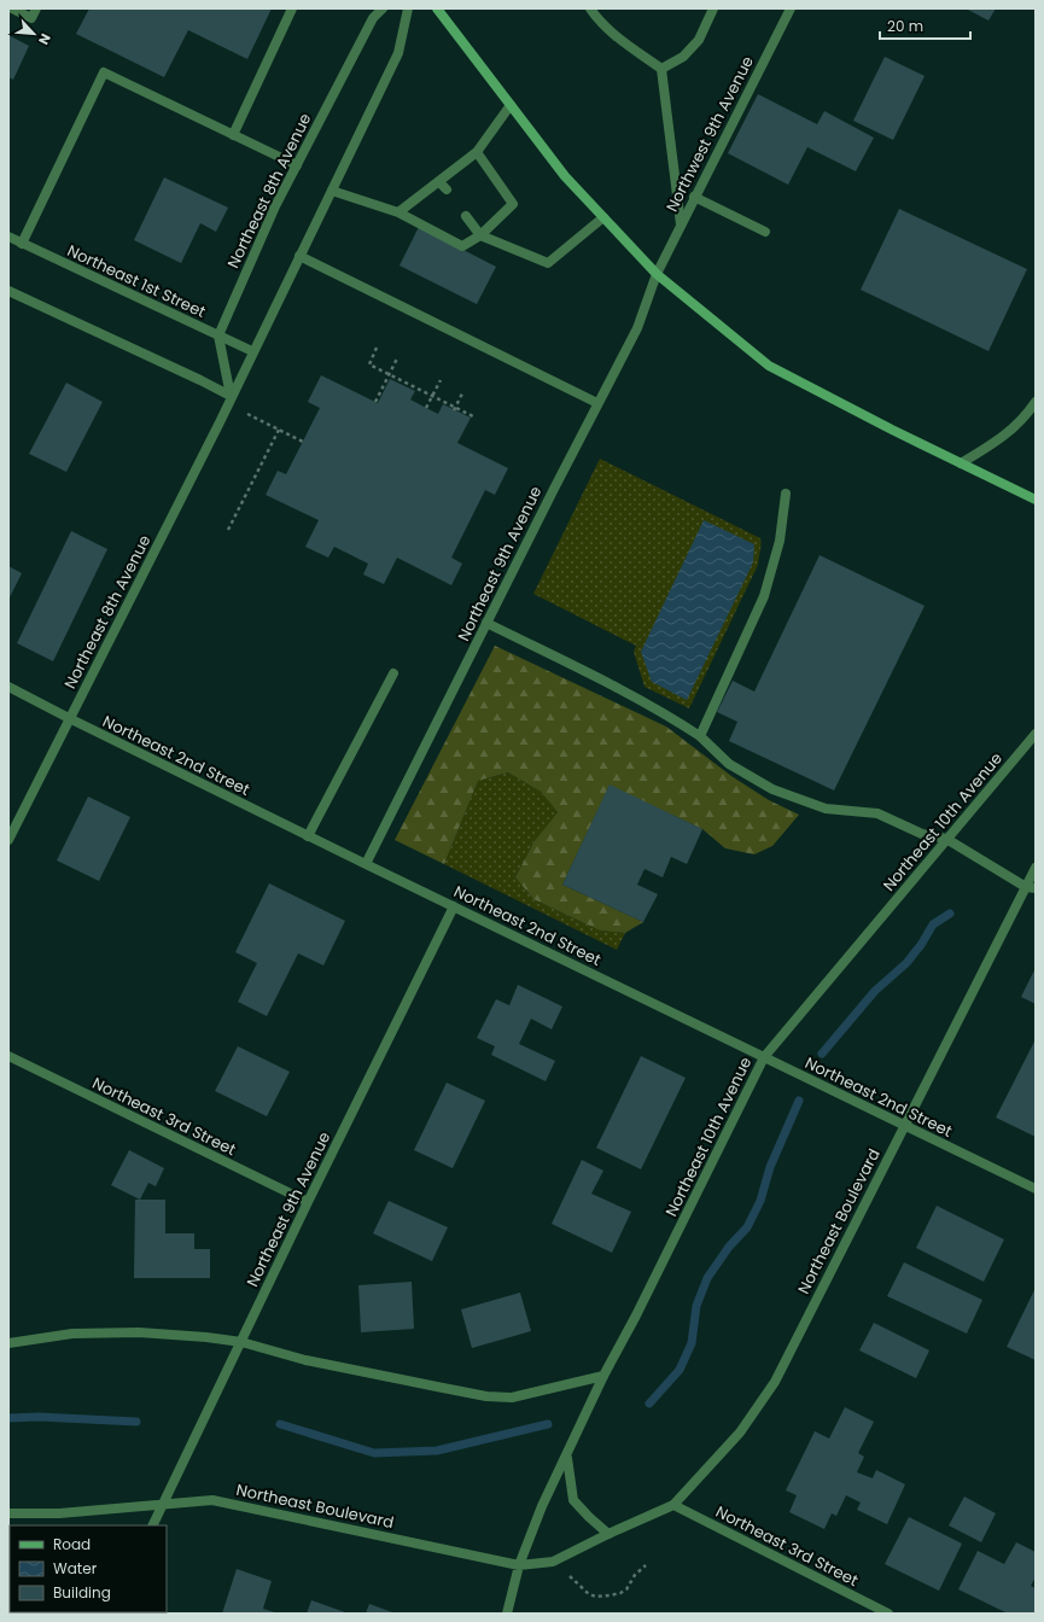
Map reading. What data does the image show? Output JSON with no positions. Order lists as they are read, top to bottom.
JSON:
{
  "streets": {
    "street": [
      "Northwest 9th Avenue",
      "Northeast 8th Avenue",
      "Northeast 1st Street",
      "Northeast 9th Avenue",
      "Northeast 2nd Street",
      "Northeast 10th Avenue",
      "Northeast 3rd Street",
      "Northeast Boulevard"
    ]
  },
  "crossings": [
    ["Northwest 9th Avenue", "Northeast 9th Avenue"],
    ["Northeast 8th Avenue", "Northeast 1st Street"],
    ["Northeast 8th Avenue", "Northeast 2nd Street"],
    ["Northeast 9th Avenue", "Northeast 2nd Street"],
    ["Northeast 9th Avenue", "Northeast 3rd Street"],
    ["Northeast 9th Avenue", "Northeast Boulevard"],
    ["Northeast 2nd Street", "Northeast 10th Avenue"],
    ["Northeast 2nd Street", "Northeast Boulevard"],
    ["Northeast 10th Avenue", "Northeast Boulevard"],
    ["Northeast 3rd Street", "Northeast Boulevard"]
  ],
  "legend": ["Road", "Water", "Building"],
  "scale_bar": "20 m",
  "north": "bottom right"
}
